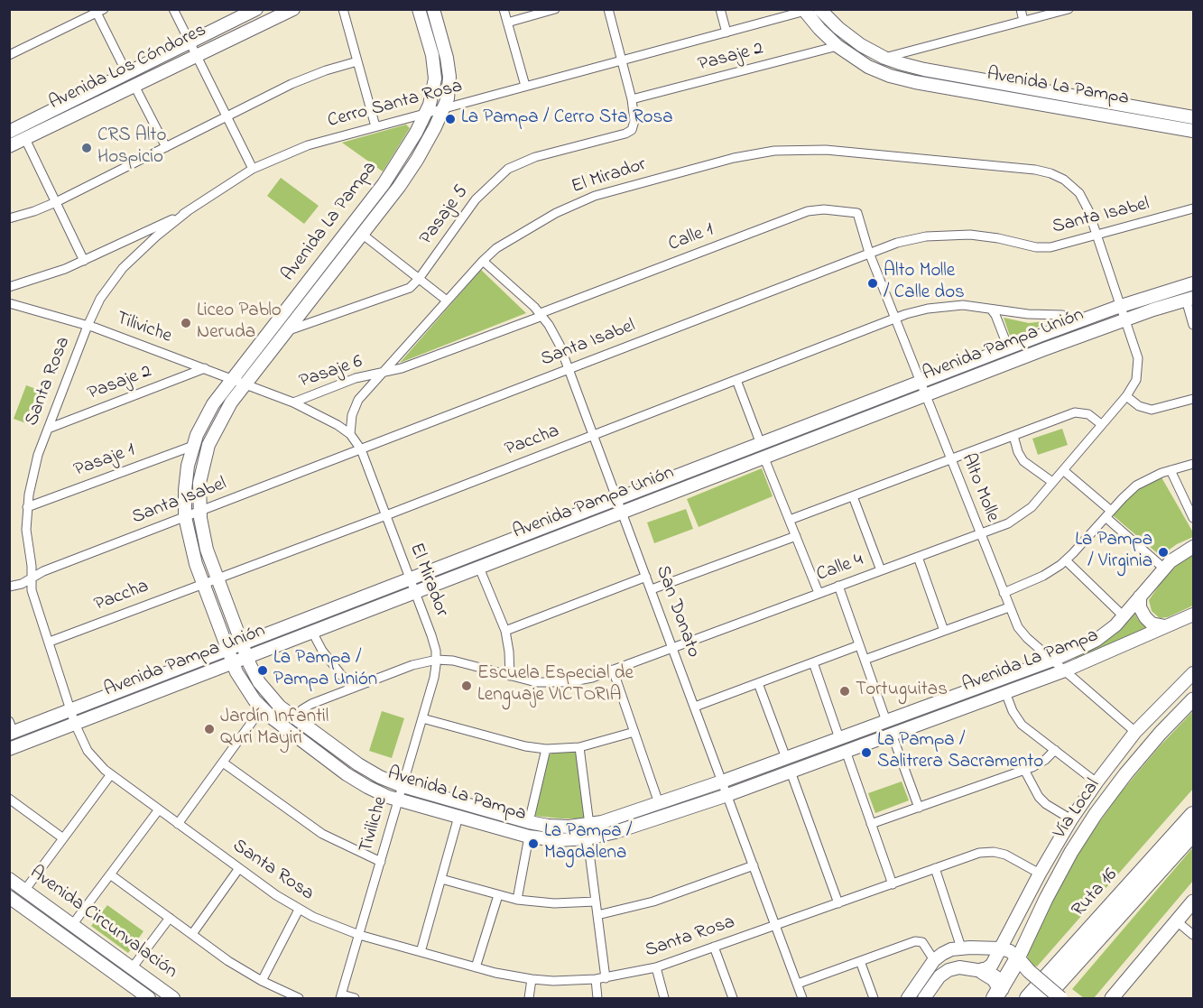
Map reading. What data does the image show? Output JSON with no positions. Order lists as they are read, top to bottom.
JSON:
{
  "streets": {
    "highway": ["Ruta 16"],
    "main road": ["Vía Local"],
    "street": [
      "Pasaje 2",
      "Avenida Los Cóndores",
      "Avenida La Pampa",
      "Cerro Santa Rosa",
      "El Mirador",
      "Pasaje 5",
      "Santa Isabel",
      "Calle 1",
      "Tiliviche",
      "Avenida Pampa Unión",
      "Pasaje 6",
      "Santa Rosa",
      "Paccha",
      "Pasaje 1",
      "Alto Molle",
      "Calle 4",
      "San Donato",
      "Tiviliche",
      "Avenida Circunvalación"
    ]
  },
  "crossings": [
    ["Pasaje 2", "Avenida La Pampa"],
    ["Pasaje 2", "Pasaje 5"],
    ["Pasaje 2", "Tiliviche"],
    ["Pasaje 2", "Santa Rosa"],
    ["Avenida La Pampa", "Cerro Santa Rosa"],
    ["Avenida La Pampa", "Pasaje 5"],
    ["Avenida La Pampa", "Santa Isabel"],
    ["Avenida La Pampa", "Tiliviche"],
    ["Avenida La Pampa", "Avenida Pampa Unión"],
    ["Avenida La Pampa", "Paccha"],
    ["Avenida La Pampa", "Pasaje 1"],
    ["Avenida La Pampa", "Alto Molle"],
    ["Avenida La Pampa", "San Donato"],
    ["Avenida La Pampa", "Tiviliche"],
    ["Cerro Santa Rosa", "Santa Rosa"],
    ["El Mirador", "Santa Isabel"],
    ["El Mirador", "Calle 1"],
    ["El Mirador", "Tiliviche"],
    ["El Mirador", "Avenida Pampa Unión"],
    ["El Mirador", "Pasaje 6"],
    ["El Mirador", "Paccha"],
    ["El Mirador", "Calle 4"],
    ["El Mirador", "San Donato"],
    ["El Mirador", "Tiviliche"],
    ["Santa Isabel", "Santa Rosa"],
    ["Santa Isabel", "Alto Molle"],
    ["Santa Isabel", "San Donato"],
    ["Calle 1", "Pasaje 6"],
    ["Calle 1", "Alto Molle"],
    ["Calle 1", "San Donato"],
    ["Tiliviche", "Pasaje 6"],
    ["Tiliviche", "Santa Rosa"],
    ["Avenida Pampa Unión", "Santa Rosa"],
    ["Avenida Pampa Unión", "Alto Molle"],
    ["Avenida Pampa Unión", "Calle 4"],
    ["Avenida Pampa Unión", "San Donato"],
    ["Santa Rosa", "Paccha"],
    ["Santa Rosa", "Pasaje 1"],
    ["Santa Rosa", "San Donato"],
    ["Santa Rosa", "Tiviliche"],
    ["Paccha", "Alto Molle"],
    ["Paccha", "San Donato"],
    ["Alto Molle", "Calle 4"],
    ["Calle 4", "San Donato"],
    ["Calle 4", "Tiviliche"]
  ],
  "places": [
    "La Pampa / Cerro Sta Rosa",
    "CRS Alto Hospicio",
    "Alto Molle / Calle dos",
    "Liceo Pablo Neruda",
    "La Pampa / Virginia",
    "La Pampa / Pampa Unión",
    "Escuela Especial de Lenguaje VICTORIA",
    "Tortuguitas",
    "Jardín Infantil Quri Mayiri",
    "La Pampa / Salitrera Sacramento",
    "La Pampa / Magdalena"
  ]
}
